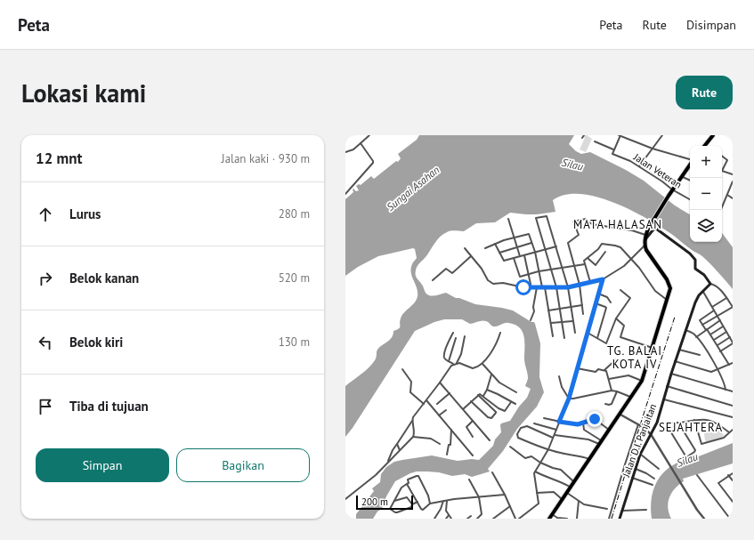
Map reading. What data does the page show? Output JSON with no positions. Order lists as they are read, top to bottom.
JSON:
{
  "streets": {
    "main road": ["Jalan D.I. Panjaitan"],
    "street": ["Jalan Veteran"]
  },
  "districts": ["MATA HALASAN", "TG. BALAI KOTA IV", "SEJAHTERA"],
  "water": ["Silau", "Sungai Asahan"],
  "scale_bar": "200 m",
  "page": {
    "header": "Peta",
    "nav": ["Peta", "Rute", "Disimpan"],
    "buttons": [
      "Rute",
      ["Simpan", "Bagikan"]
    ],
    "title": "Lokasi kami",
    "heading": ["12 mnt", "Jalan kaki · 930 m"],
    "map_buttons": ["+", "−"],
    "list": [
      ["Lurus", "280 m"],
      ["Belok kanan", "520 m"],
      ["Belok kiri", "130 m"],
      "Tiba di tujuan"
    ],
    "scale": "200 m"
  }
}
